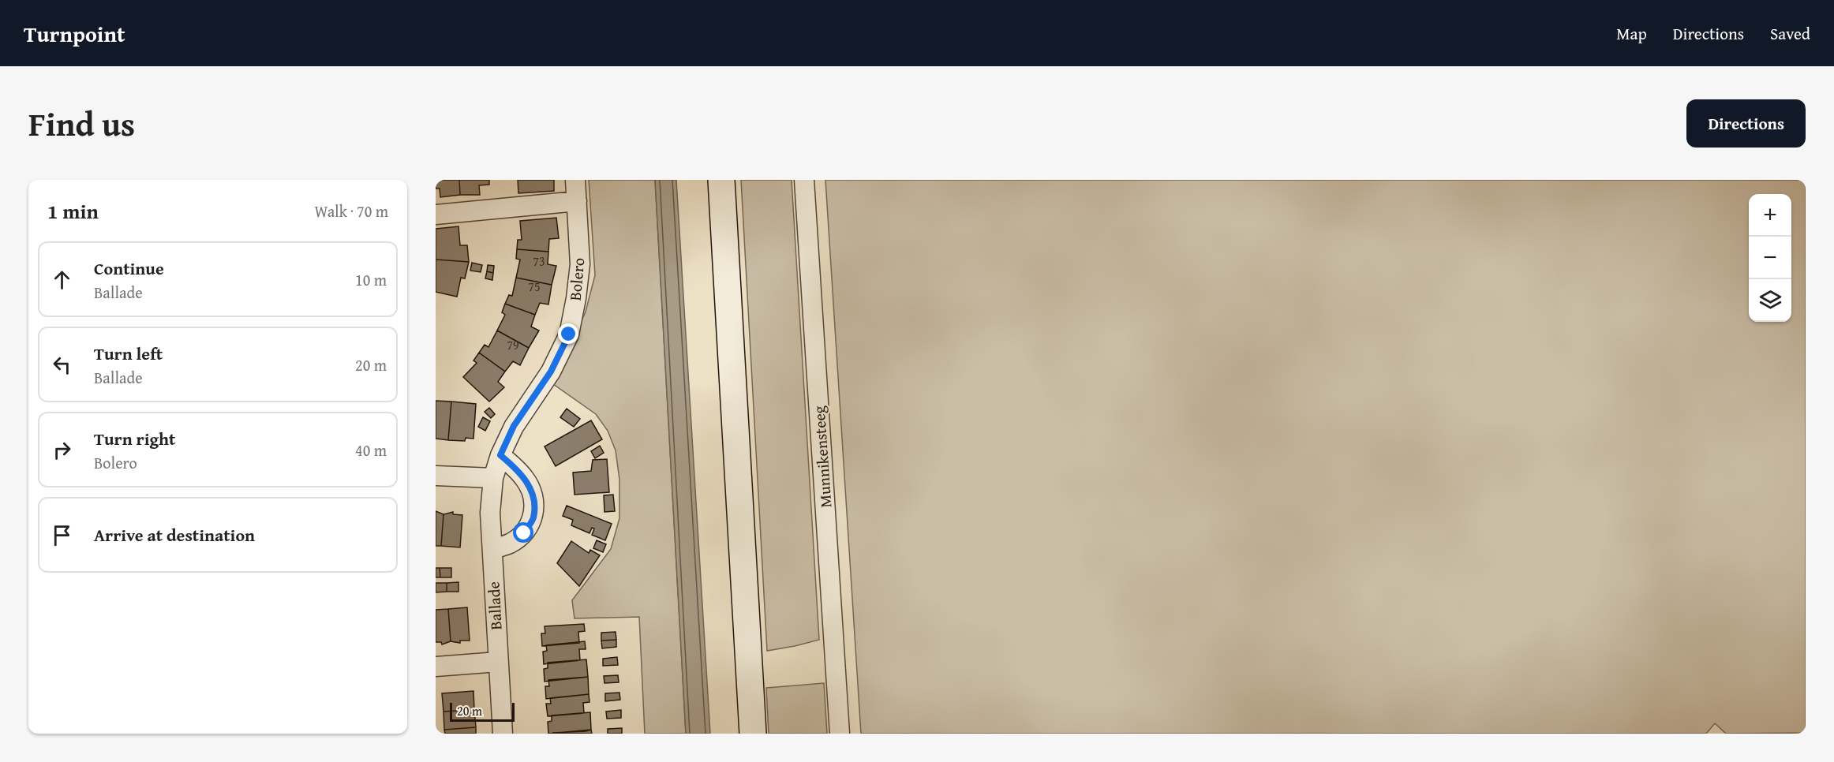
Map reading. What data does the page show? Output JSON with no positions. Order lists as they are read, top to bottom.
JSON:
{
  "streets": {
    "street": ["Bolero", "Munnikensteeg", "Ballade"]
  },
  "crossings": [
    ["Bolero", "Ballade"]
  ],
  "house_numbers": ["73", "75", "79"],
  "scale_bar": "20 m",
  "page": {
    "header": "Turnpoint",
    "nav": ["Map", "Directions", "Saved"],
    "title": "Find us",
    "buttons": "Directions",
    "heading": ["1 min", "Walk · 70 m"],
    "map_buttons": ["+", "−"],
    "list": [
      ["Continue", "Ballade", "10 m"],
      ["Turn left", "Ballade", "20 m"],
      ["Turn right", "Bolero", "40 m"],
      "Arrive at destination"
    ],
    "scale": "20 m"
  }
}
